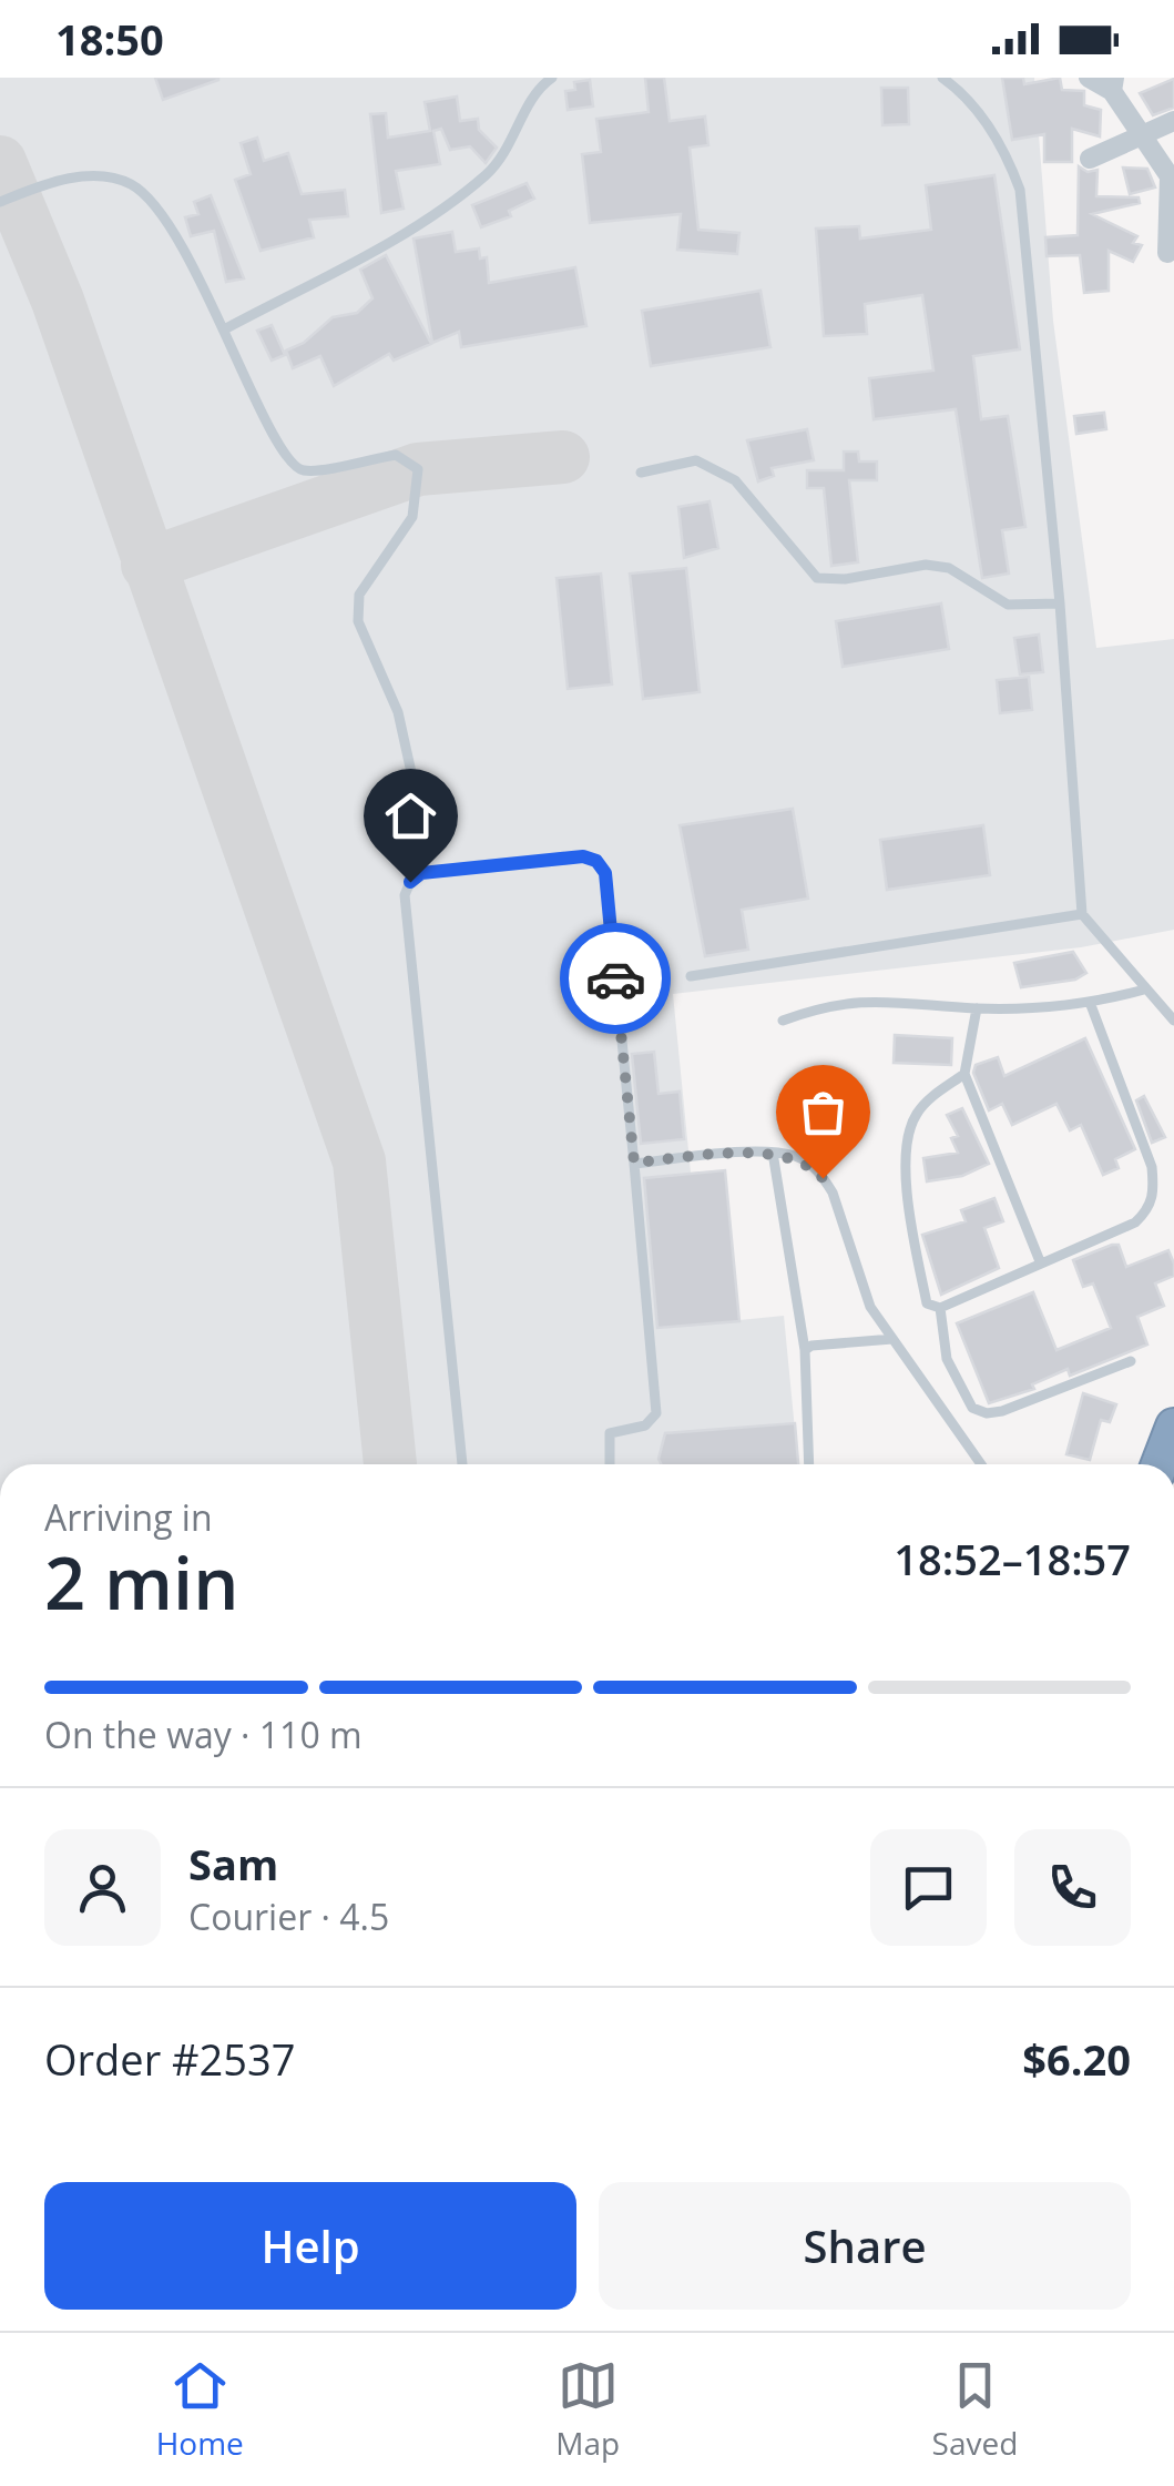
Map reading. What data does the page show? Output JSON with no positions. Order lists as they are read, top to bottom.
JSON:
{
  "page": {
    "status": "18:50",
    "heading": ["2 min", "Arriving in", "18:52–18:57"],
    "panel": [
      "Sam",
      "Courier · 4.5",
      "Order #2537",
      "$6.20"
    ],
    "bar": "On the way · 110 m",
    "buttons": ["Help", "Share"],
    "tabs": ["Home", "Map", "Saved"]
  }
}
